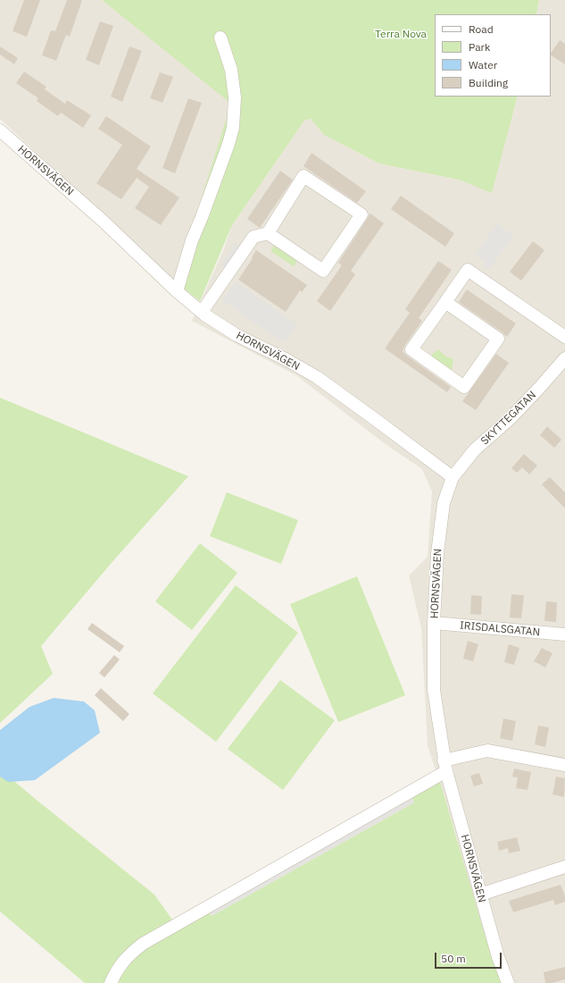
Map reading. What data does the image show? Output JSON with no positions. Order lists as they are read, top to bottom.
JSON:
{
  "streets": {
    "street": ["HORNSVÄGEN", "SKYTTEGATAN", "IRISDALSGATAN"]
  },
  "crossings": [
    ["HORNSVÄGEN", "SKYTTEGATAN"],
    ["HORNSVÄGEN", "IRISDALSGATAN"]
  ],
  "parks": ["Terra Nova"],
  "legend": [
    "Road",
    "Park",
    "Water",
    "Building"
  ],
  "scale_bar": "50 m"
}
